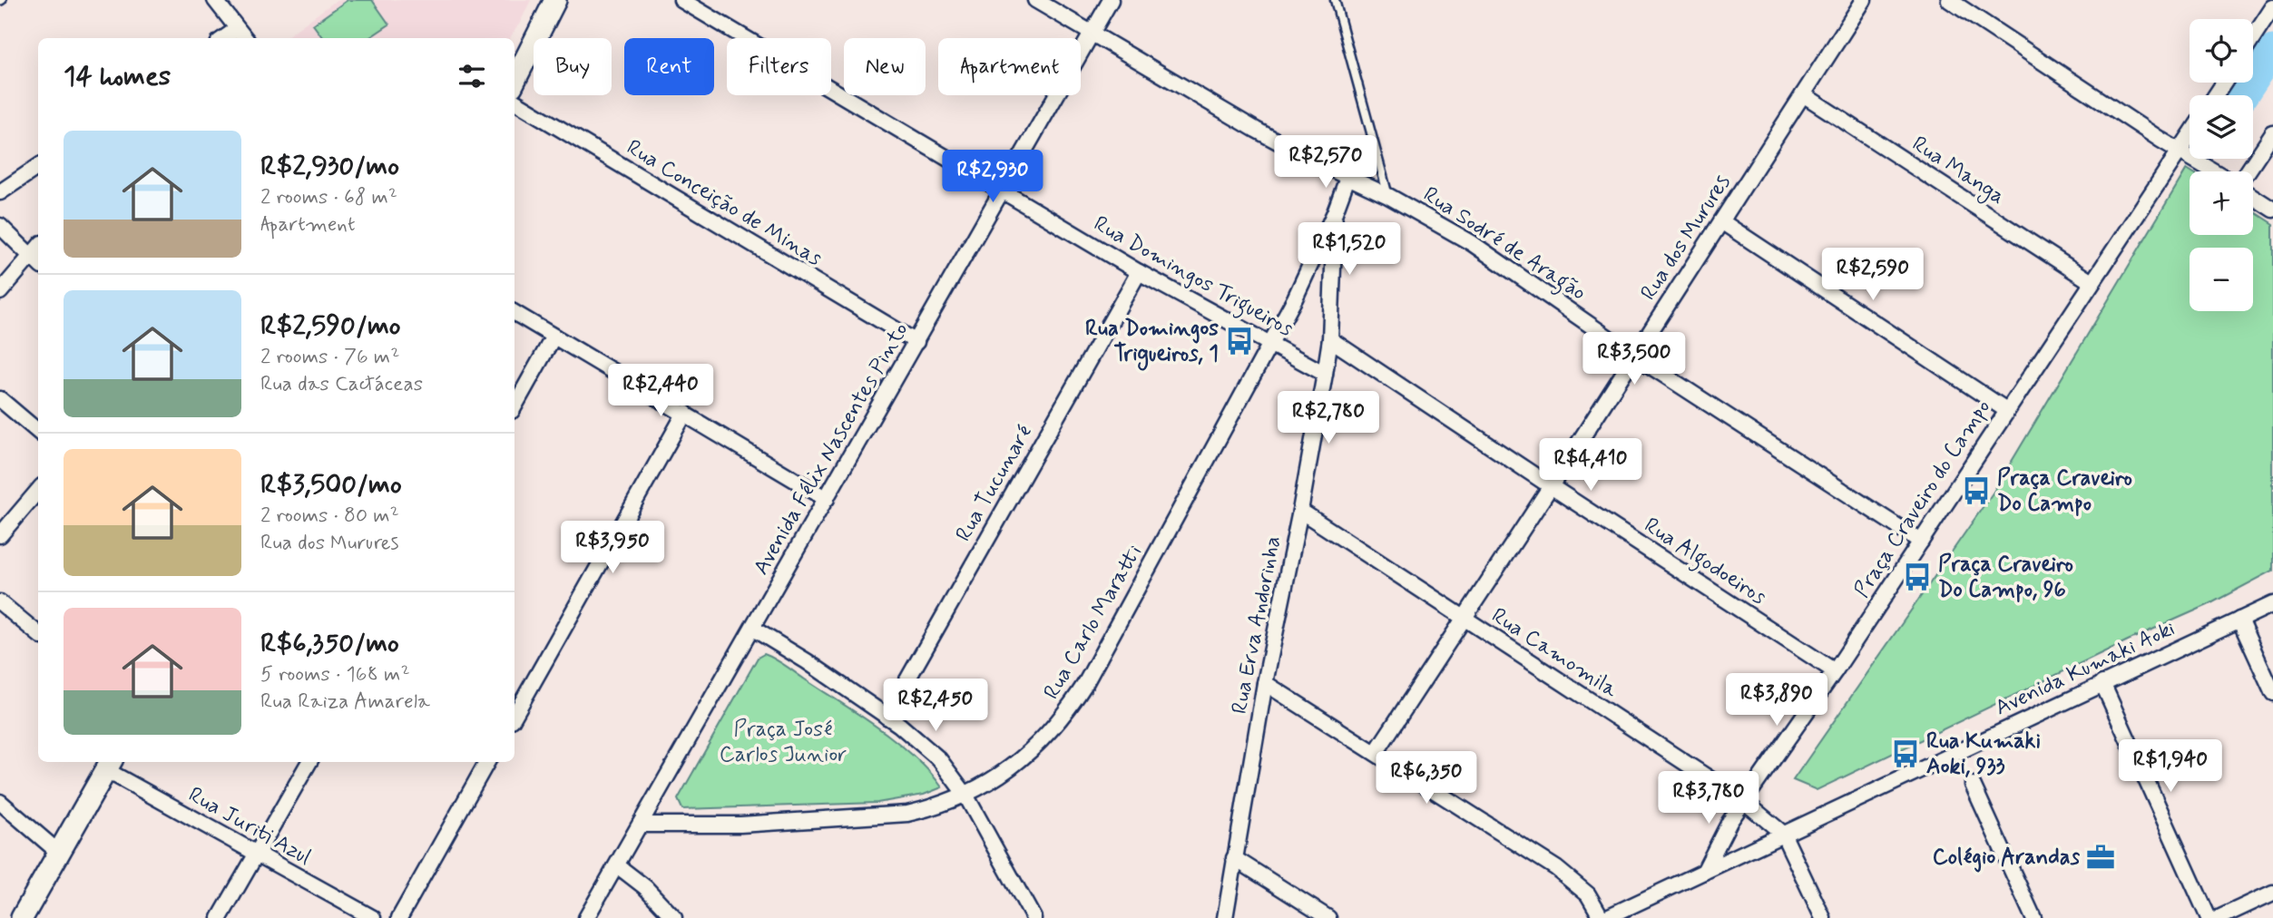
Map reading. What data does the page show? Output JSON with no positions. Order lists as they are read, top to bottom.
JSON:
{
  "streets": {
    "street": [
      "Rua Manga",
      "Rua Conceição de Minas",
      "Rua dos Murures",
      "Rua Sodré de Aragão",
      "Rua Domingos Trigueiros",
      "Avenida Félix Nascentes Pinto",
      "Rua Tucunaré",
      "Praça Craveiro do Campo",
      "Rua Algodoeiros",
      "Rua Carlo Maratti",
      "Rua Erva Andorinha",
      "Rua Camomila",
      "Avenida Kumaki Aoki",
      "Rua Juriti Azul"
    ]
  },
  "crossings": [
    ["Rua Manga", "Rua dos Murures"],
    ["Rua Manga", "Praça Craveiro do Campo"],
    ["Rua Conceição de Minas", "Avenida Félix Nascentes Pinto"],
    ["Rua dos Murures", "Rua Sodré de Aragão"],
    ["Rua dos Murures", "Rua Algodoeiros"],
    ["Rua dos Murures", "Rua Camomila"],
    ["Rua Sodré de Aragão", "Avenida Félix Nascentes Pinto"],
    ["Rua Sodré de Aragão", "Praça Craveiro do Campo"],
    ["Rua Sodré de Aragão", "Rua Carlo Maratti"],
    ["Rua Domingos Trigueiros", "Avenida Félix Nascentes Pinto"],
    ["Rua Domingos Trigueiros", "Rua Tucunaré"],
    ["Rua Domingos Trigueiros", "Rua Carlo Maratti"],
    ["Rua Domingos Trigueiros", "Rua Erva Andorinha"],
    ["Avenida Félix Nascentes Pinto", "Rua Carlo Maratti"],
    ["Praça Craveiro do Campo", "Rua Algodoeiros"],
    ["Praça Craveiro do Campo", "Rua Camomila"],
    ["Praça Craveiro do Campo", "Avenida Kumaki Aoki"],
    ["Rua Algodoeiros", "Rua Erva Andorinha"],
    ["Rua Carlo Maratti", "Rua Erva Andorinha"],
    ["Rua Erva Andorinha", "Rua Camomila"],
    ["Rua Camomila", "Avenida Kumaki Aoki"]
  ],
  "parks": ["Praça José Carlos Junior"],
  "places": {
    "bus stop": [
      "Rua Domingos Trigueiros, 1",
      "Praça Craveiro Do Campo",
      "Praça Craveiro Do Campo, 96",
      "Rua Kumaki Aoki, 933"
    ],
    "office": ["Colégio Arandas"]
  },
  "page": {
    "map_buttons": ["+", "−"],
    "chip": [
      "Buy",
      "Rent",
      "Filters",
      "New",
      "Apartment"
    ],
    "heading": "14 homes",
    "list": [
      {
        "name": "R$2,930/mo",
        "note": "2 rooms · 68 m² · Apartment"
      },
      {
        "name": "R$2,590/mo",
        "note": "2 rooms · 76 m² · Rua das Cactáceas"
      },
      {
        "name": "R$3,500/mo",
        "note": "2 rooms · 80 m² · Rua dos Murures"
      },
      {
        "name": "R$6,350/mo",
        "note": "5 rooms · 168 m² · Rua Raiza Amarela"
      }
    ],
    "price": [
      "R$2,570",
      "R$2,930",
      "R$1,520",
      "R$2,590",
      "R$3,500",
      "R$2,440",
      "R$2,780",
      "R$4,410",
      "R$3,950",
      "R$3,890",
      "R$2,450",
      "R$1,940",
      "R$6,350",
      "R$3,780"
    ]
  }
}
